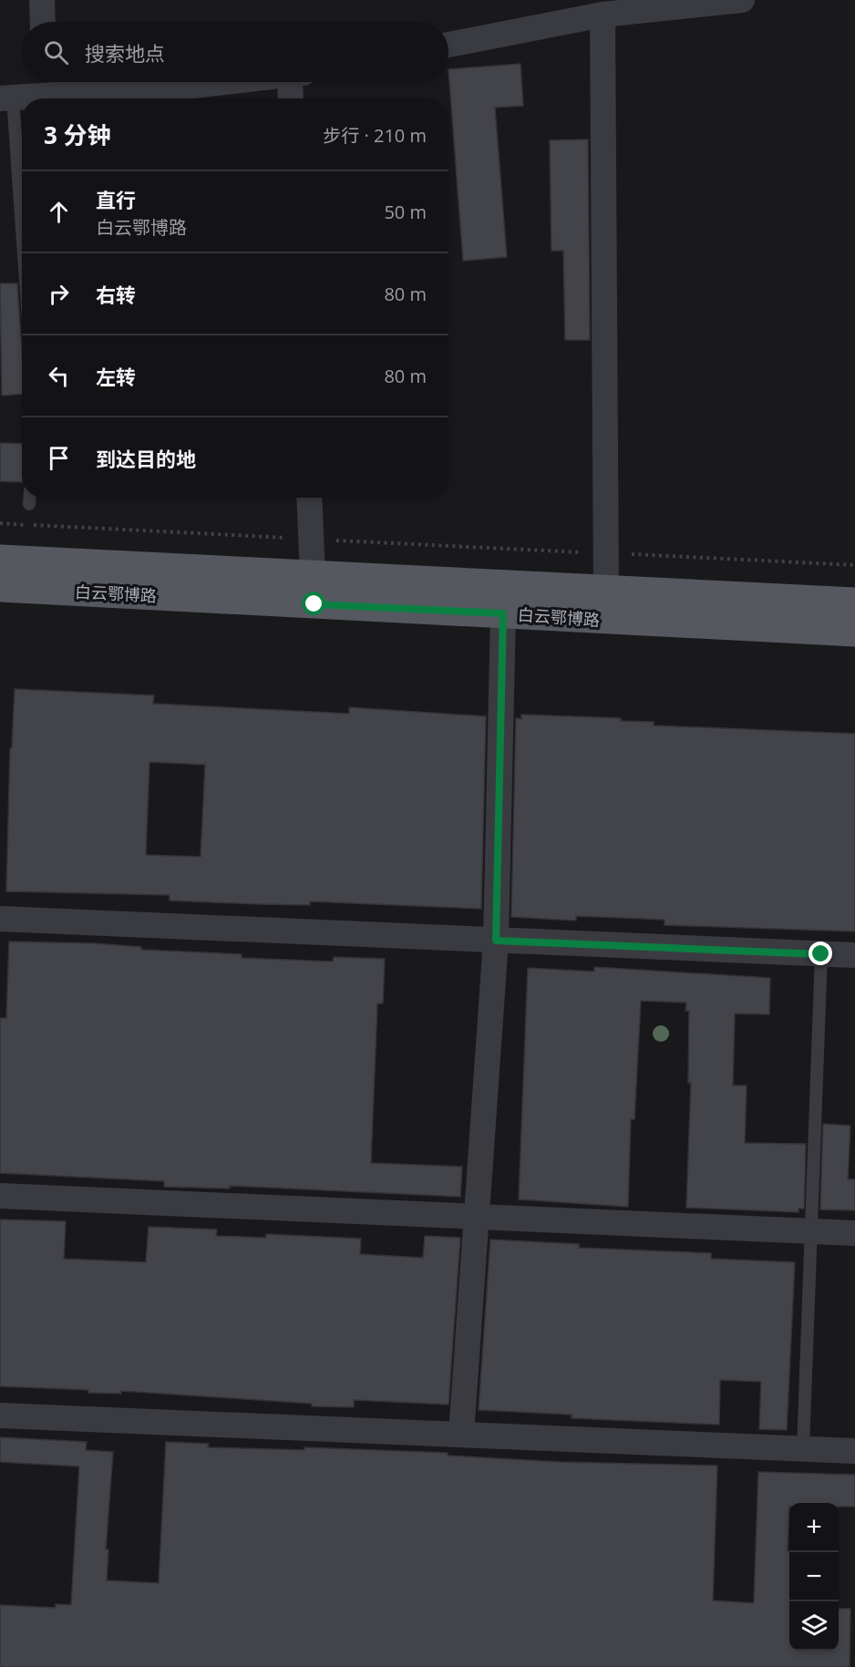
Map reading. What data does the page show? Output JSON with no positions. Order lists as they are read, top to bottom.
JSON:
{
  "streets": {
    "main road": ["白云鄂博路"]
  },
  "page": {
    "search": "搜索地点",
    "heading": ["3 分钟", "步行 · 210 m"],
    "list": [
      ["直行", "白云鄂博路", "50 m"],
      ["右转", "80 m"],
      ["左转", "80 m"],
      "到达目的地"
    ],
    "map_buttons": ["+", "−"]
  }
}
